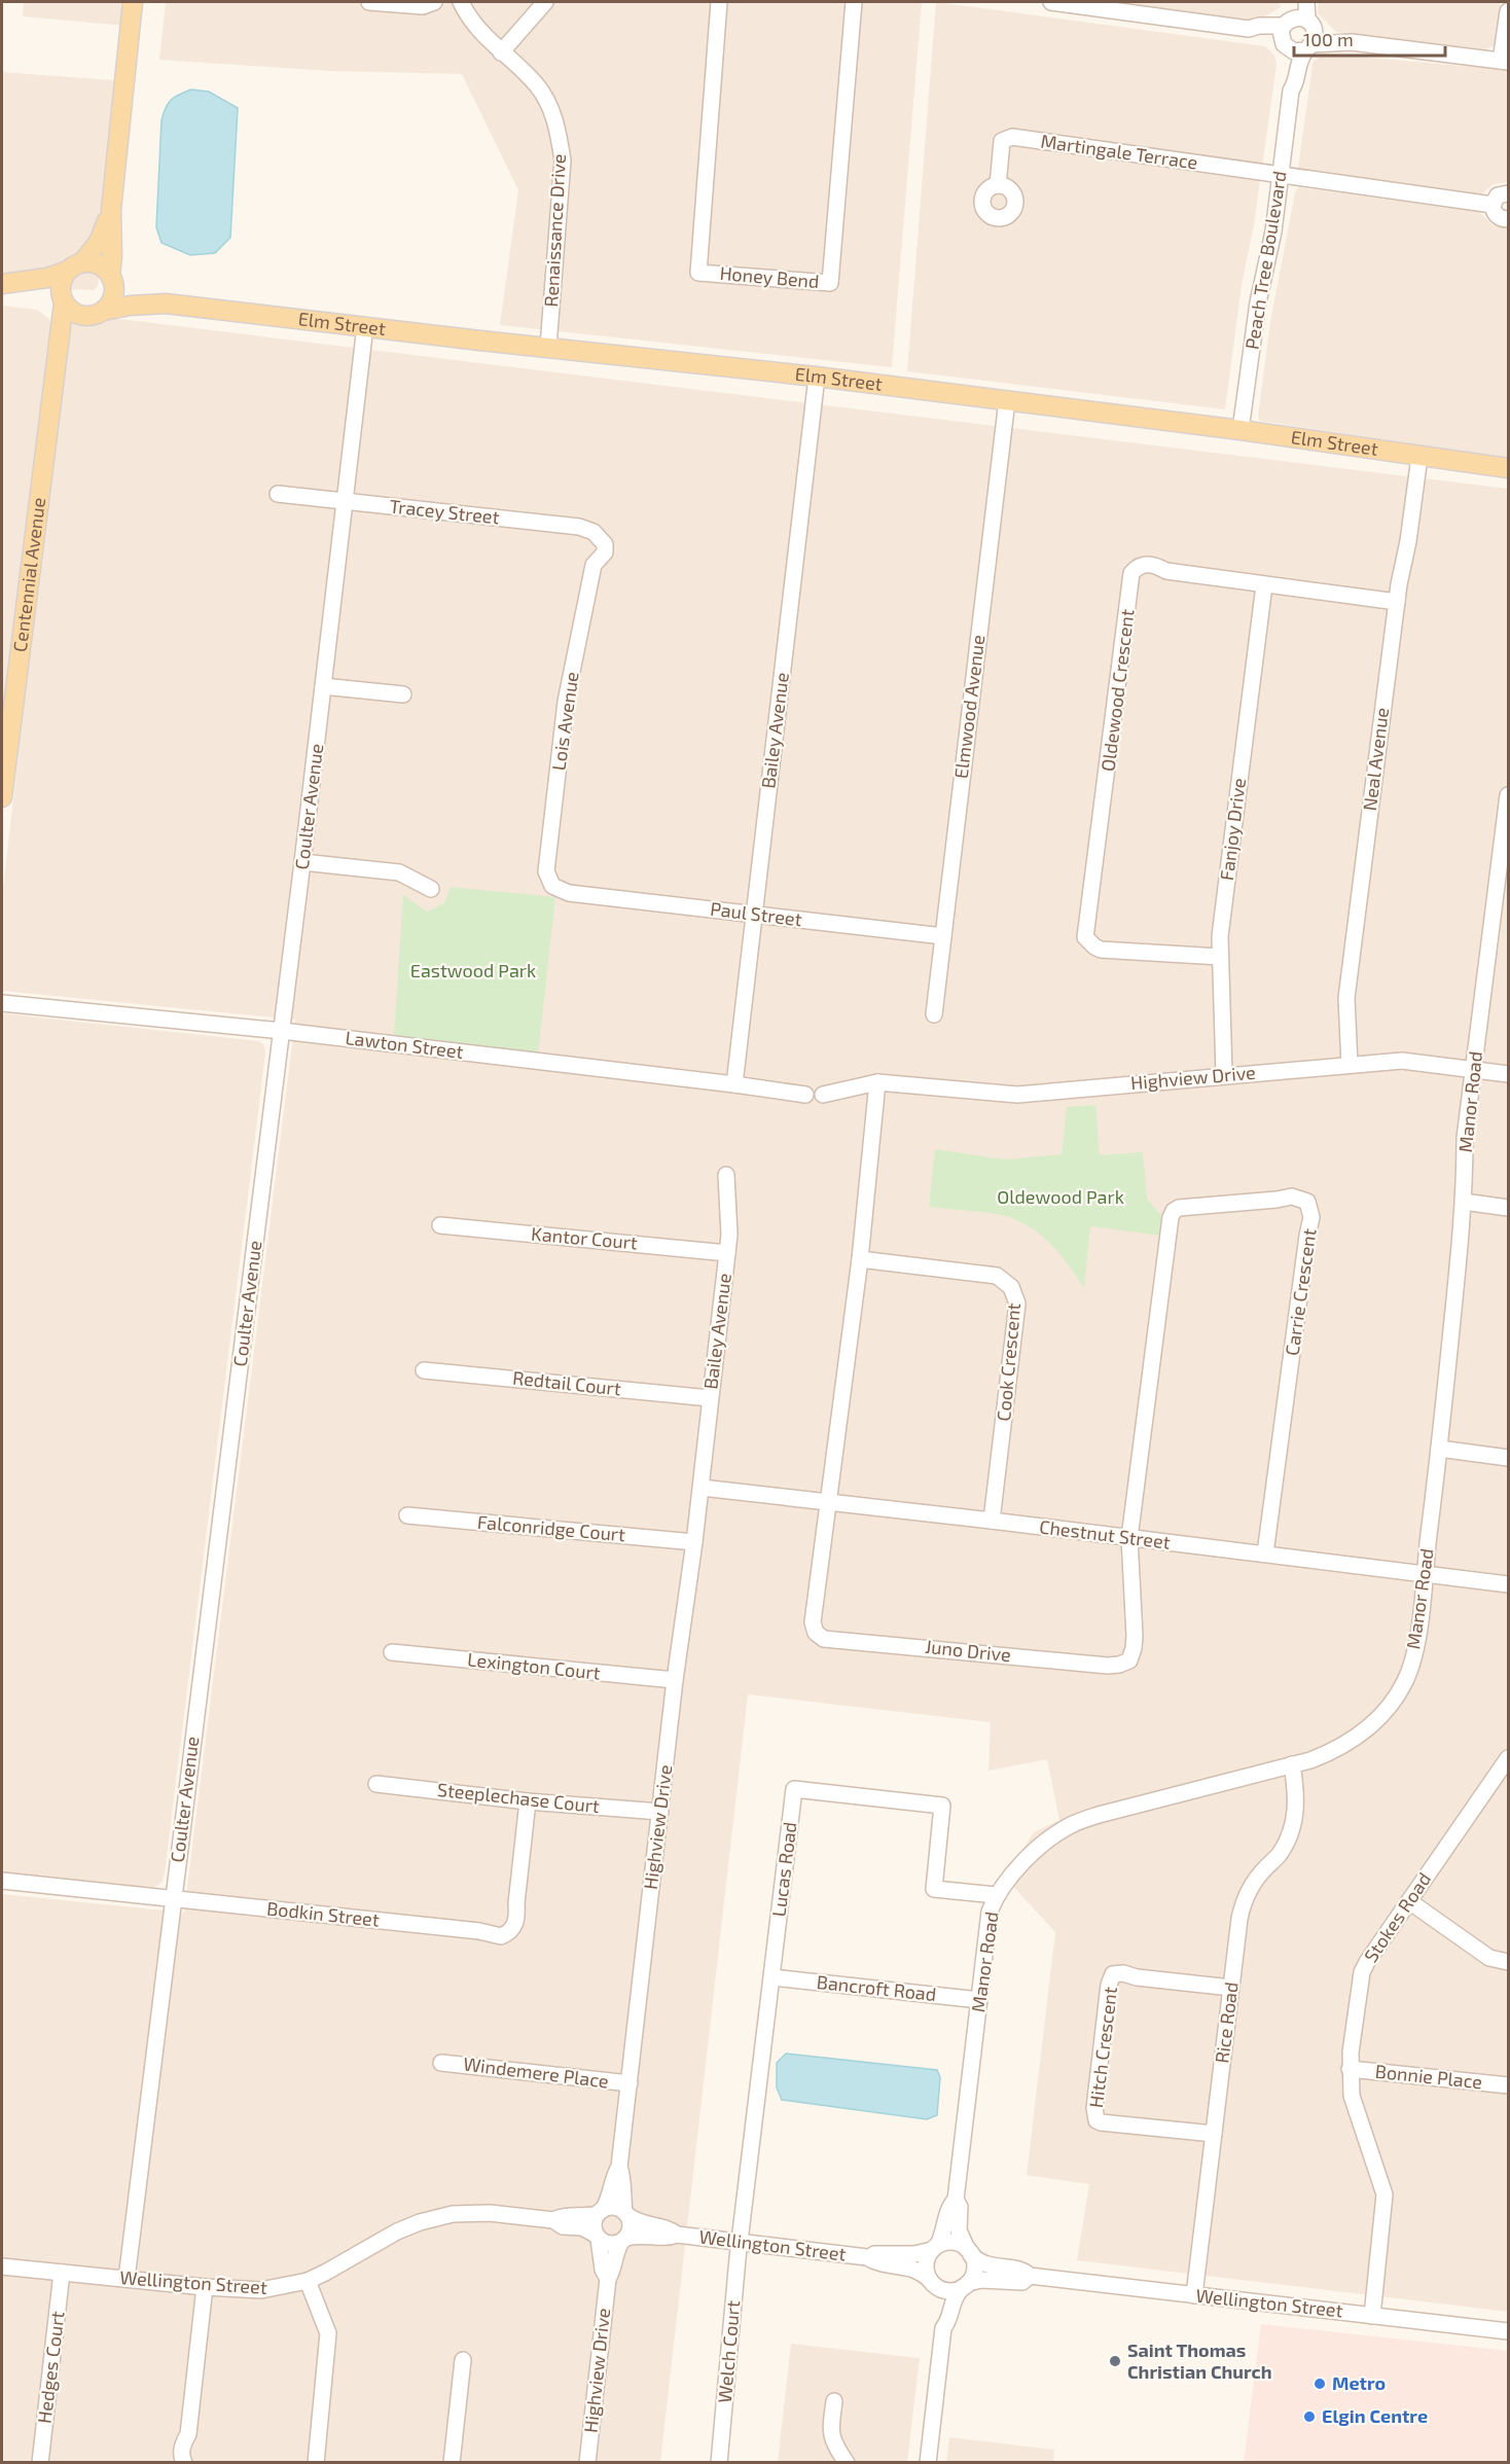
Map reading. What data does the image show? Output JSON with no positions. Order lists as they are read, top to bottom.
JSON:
{
  "streets": {
    "main road": ["Elm Street", "Centennial Avenue"],
    "street": [
      "Martingale Terrace",
      "Renaissance Drive",
      "Peach Tree Boulevard",
      "Honey Bend",
      "Tracey Street",
      "Oldewood Crescent",
      "Elmwood Avenue",
      "Lois Avenue",
      "Bailey Avenue",
      "Neal Avenue",
      "Coulter Avenue",
      "Fanjoy Drive",
      "Paul Street",
      "Lawton Street",
      "Highview Drive",
      "Manor Road",
      "Kantor Court",
      "Carrie Crescent",
      "Cook Crescent",
      "Redtail Court",
      "Falconridge Court",
      "Chestnut Street",
      "Juno Drive",
      "Lexington Court",
      "Steeplechase Court",
      "Lucas Road",
      "Bodkin Street",
      "Stokes Road",
      "Bancroft Road",
      "Rice Road",
      "Hitch Crescent",
      "Windemere Place",
      "Bonnie Place",
      "Wellington Street",
      "Welch Court",
      "Hedges Court"
    ]
  },
  "crossings": [
    ["Martingale Terrace", "Peach Tree Boulevard"],
    ["Renaissance Drive", "Elm Street"],
    ["Peach Tree Boulevard", "Elm Street"],
    ["Elm Street", "Elmwood Avenue"],
    ["Elm Street", "Bailey Avenue"],
    ["Elm Street", "Neal Avenue"],
    ["Elm Street", "Coulter Avenue"],
    ["Tracey Street", "Lois Avenue"],
    ["Tracey Street", "Coulter Avenue"],
    ["Oldewood Crescent", "Neal Avenue"],
    ["Oldewood Crescent", "Fanjoy Drive"],
    ["Elmwood Avenue", "Paul Street"],
    ["Lois Avenue", "Paul Street"],
    ["Bailey Avenue", "Paul Street"],
    ["Bailey Avenue", "Lawton Street"],
    ["Bailey Avenue", "Highview Drive"],
    ["Bailey Avenue", "Kantor Court"],
    ["Bailey Avenue", "Redtail Court"],
    ["Bailey Avenue", "Chestnut Street"],
    ["Neal Avenue", "Highview Drive"],
    ["Coulter Avenue", "Lawton Street"],
    ["Coulter Avenue", "Bodkin Street"],
    ["Coulter Avenue", "Wellington Street"],
    ["Fanjoy Drive", "Highview Drive"],
    ["Highview Drive", "Manor Road"],
    ["Highview Drive", "Falconridge Court"],
    ["Highview Drive", "Chestnut Street"],
    ["Highview Drive", "Lexington Court"],
    ["Highview Drive", "Steeplechase Court"],
    ["Highview Drive", "Windemere Place"],
    ["Highview Drive", "Wellington Street"],
    ["Manor Road", "Chestnut Street"],
    ["Manor Road", "Lucas Road"],
    ["Manor Road", "Bancroft Road"],
    ["Manor Road", "Rice Road"],
    ["Manor Road", "Wellington Street"],
    ["Carrie Crescent", "Chestnut Street"],
    ["Carrie Crescent", "Juno Drive"],
    ["Cook Crescent", "Chestnut Street"],
    ["Chestnut Street", "Juno Drive"],
    ["Steeplechase Court", "Bodkin Street"],
    ["Lucas Road", "Bancroft Road"],
    ["Lucas Road", "Wellington Street"],
    ["Lucas Road", "Welch Court"],
    ["Stokes Road", "Bonnie Place"],
    ["Stokes Road", "Wellington Street"],
    ["Rice Road", "Hitch Crescent"],
    ["Rice Road", "Wellington Street"],
    ["Wellington Street", "Welch Court"],
    ["Wellington Street", "Hedges Court"]
  ],
  "parks": ["Eastwood Park", "Oldewood Park"],
  "places": ["Saint Thomas Christian Church", "Metro", "Elgin Centre"],
  "scale_bar": "100 m"
}
